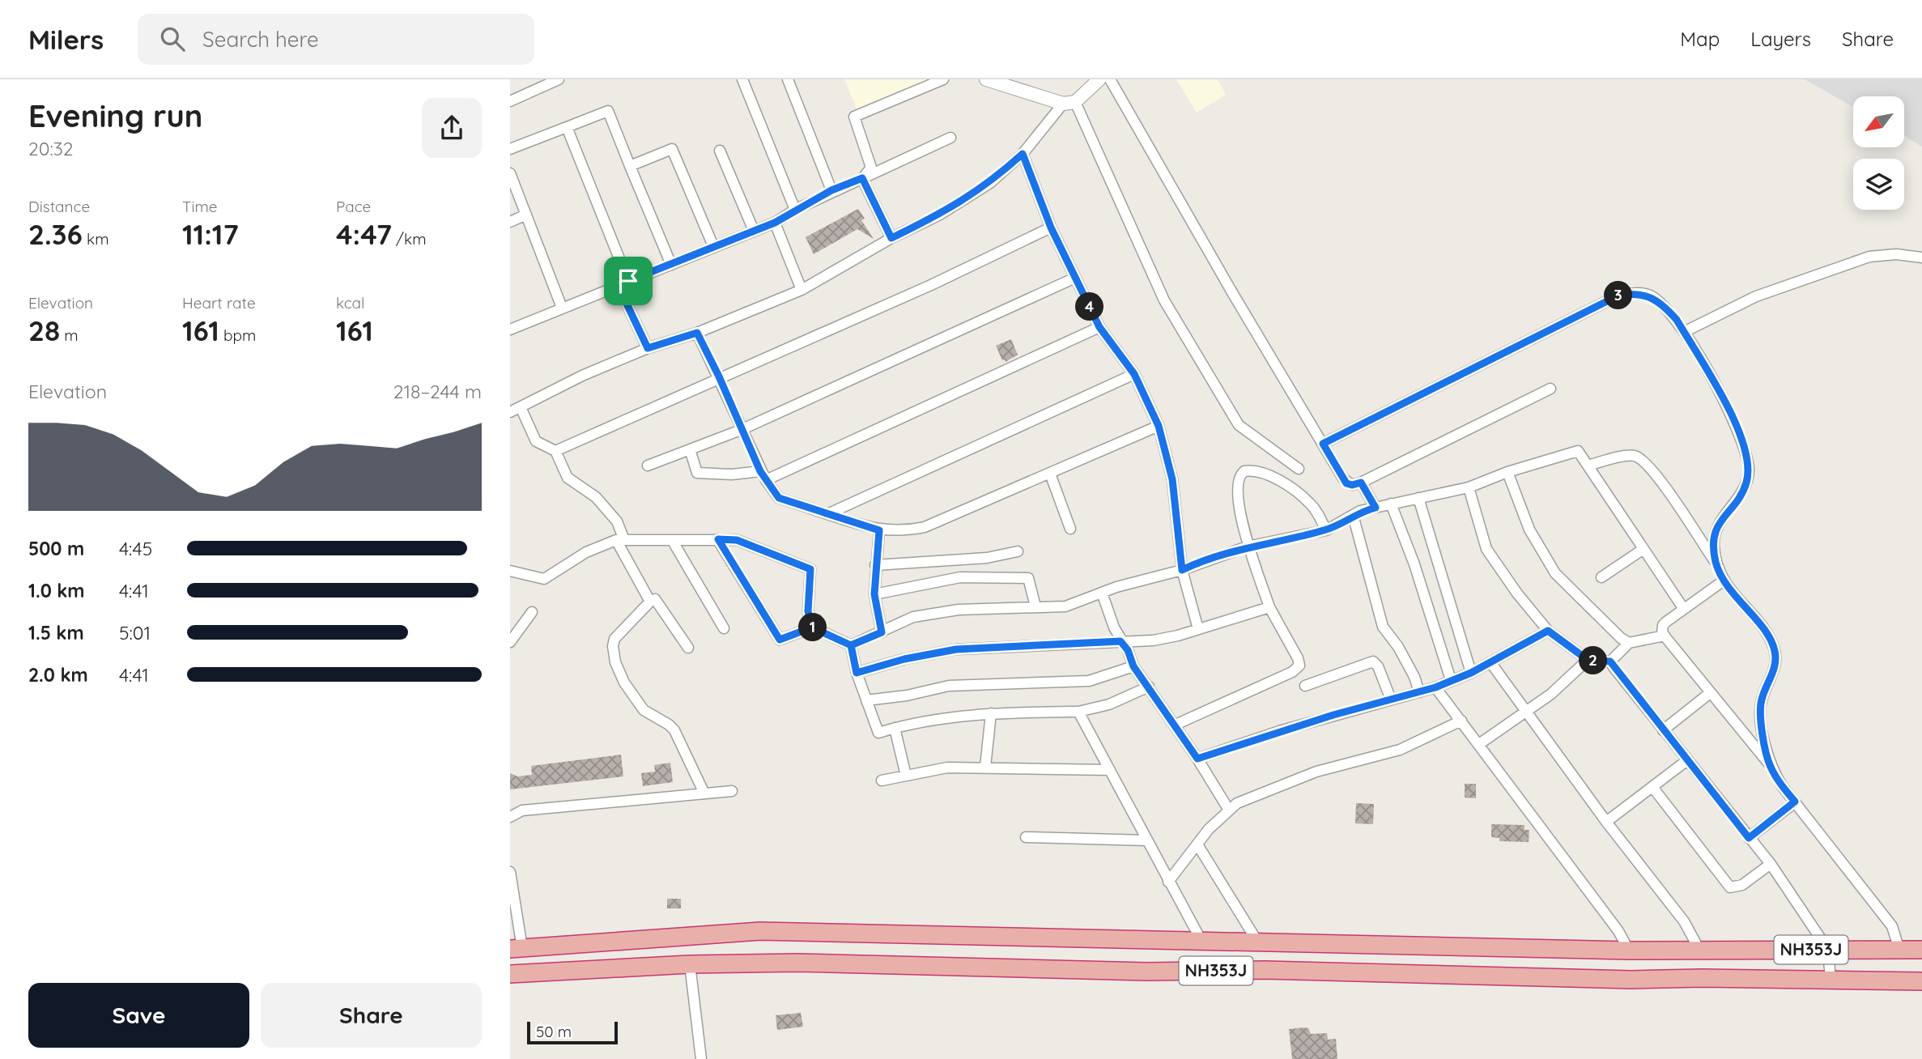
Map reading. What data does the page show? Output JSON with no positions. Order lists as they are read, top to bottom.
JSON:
{
  "streets": {
    "highway": ["NH353J"]
  },
  "scale_bar": "50 m",
  "north": "bottom left",
  "page": {
    "header": "Milers",
    "search": "Search here",
    "nav": ["Map", "Layers", "Share"],
    "heading": ["Evening run", "20:32"],
    "stats": [
      ["Distance", "2.36 km"],
      ["Time", "11:17"],
      ["Pace", "4:47 /km"],
      ["Elevation", "28 m"],
      ["Heart rate", "161 bpm"],
      ["kcal", "161"]
    ],
    "pins": [
      "3",
      "4",
      "1",
      "2"
    ],
    "chart": ["Elevation", "218–244 m"],
    "list": [
      {
        "name": "500 m",
        "note": "4:45"
      },
      {
        "name": "1.0 km",
        "note": "4:41"
      },
      {
        "name": "1.5 km",
        "note": "5:01"
      },
      {
        "name": "2.0 km",
        "note": "4:41"
      }
    ],
    "buttons": ["Save", "Share"],
    "scale": "50 m"
  }
}
